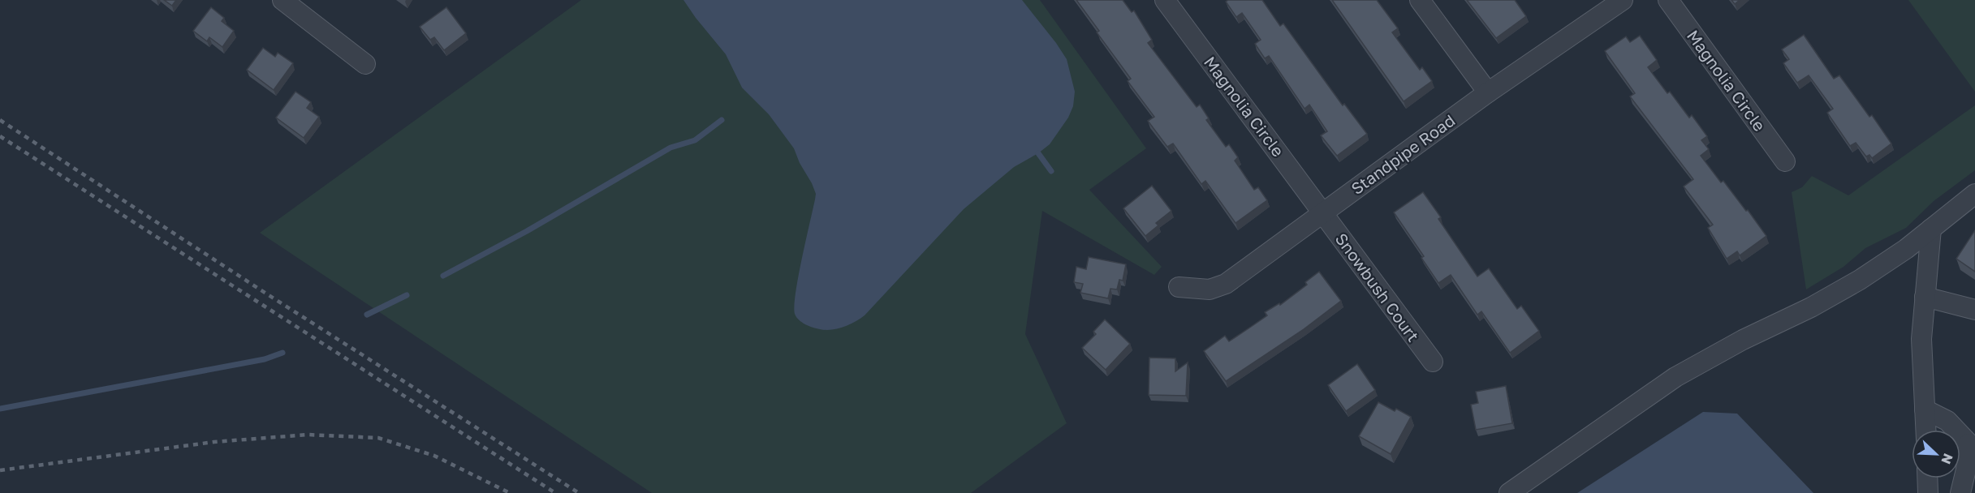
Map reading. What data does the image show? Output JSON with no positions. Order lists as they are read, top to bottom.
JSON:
{
  "streets": {
    "street": ["Magnolia Circle", "Standpipe Road", "Snowbush Court"]
  },
  "crossings": [
    ["Magnolia Circle", "Standpipe Road"],
    ["Magnolia Circle", "Snowbush Court"],
    ["Standpipe Road", "Snowbush Court"]
  ],
  "north": "bottom right"
}
